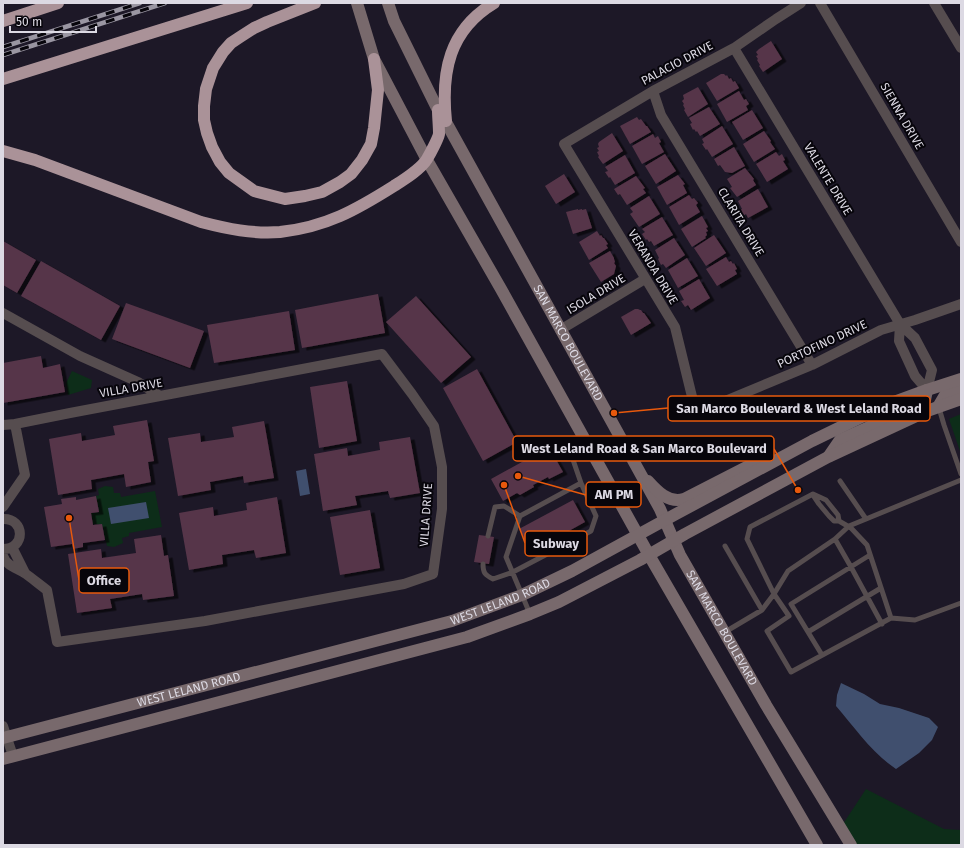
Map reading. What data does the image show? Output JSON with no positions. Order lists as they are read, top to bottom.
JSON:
{
  "streets": {
    "main road": ["SAN MARCO BOULEVARD", "WEST LELAND ROAD"],
    "street": [
      "PALACIO DRIVE",
      "SIENNA DRIVE",
      "VALENTE DRIVE",
      "CLARITA DRIVE",
      "VERANDA DRIVE",
      "ISOLA DRIVE",
      "PORTOFINO DRIVE",
      "VILLA DRIVE"
    ]
  },
  "crossings": [
    ["PALACIO DRIVE", "VALENTE DRIVE"],
    ["PALACIO DRIVE", "CLARITA DRIVE"],
    ["PALACIO DRIVE", "VERANDA DRIVE"],
    ["VALENTE DRIVE", "PORTOFINO DRIVE"],
    ["VALENTE DRIVE", "WEST LELAND ROAD"],
    ["CLARITA DRIVE", "PORTOFINO DRIVE"],
    ["VERANDA DRIVE", "ISOLA DRIVE"],
    ["VERANDA DRIVE", "PORTOFINO DRIVE"],
    ["ISOLA DRIVE", "SAN MARCO BOULEVARD"],
    ["SAN MARCO BOULEVARD", "WEST LELAND ROAD"]
  ],
  "places": [
    "San Marco Boulevard & West Leland Road",
    "AM PM",
    "Subway",
    "West Leland Road & San Marco Boulevard",
    "Office"
  ],
  "scale_bar": "50 m"
}
